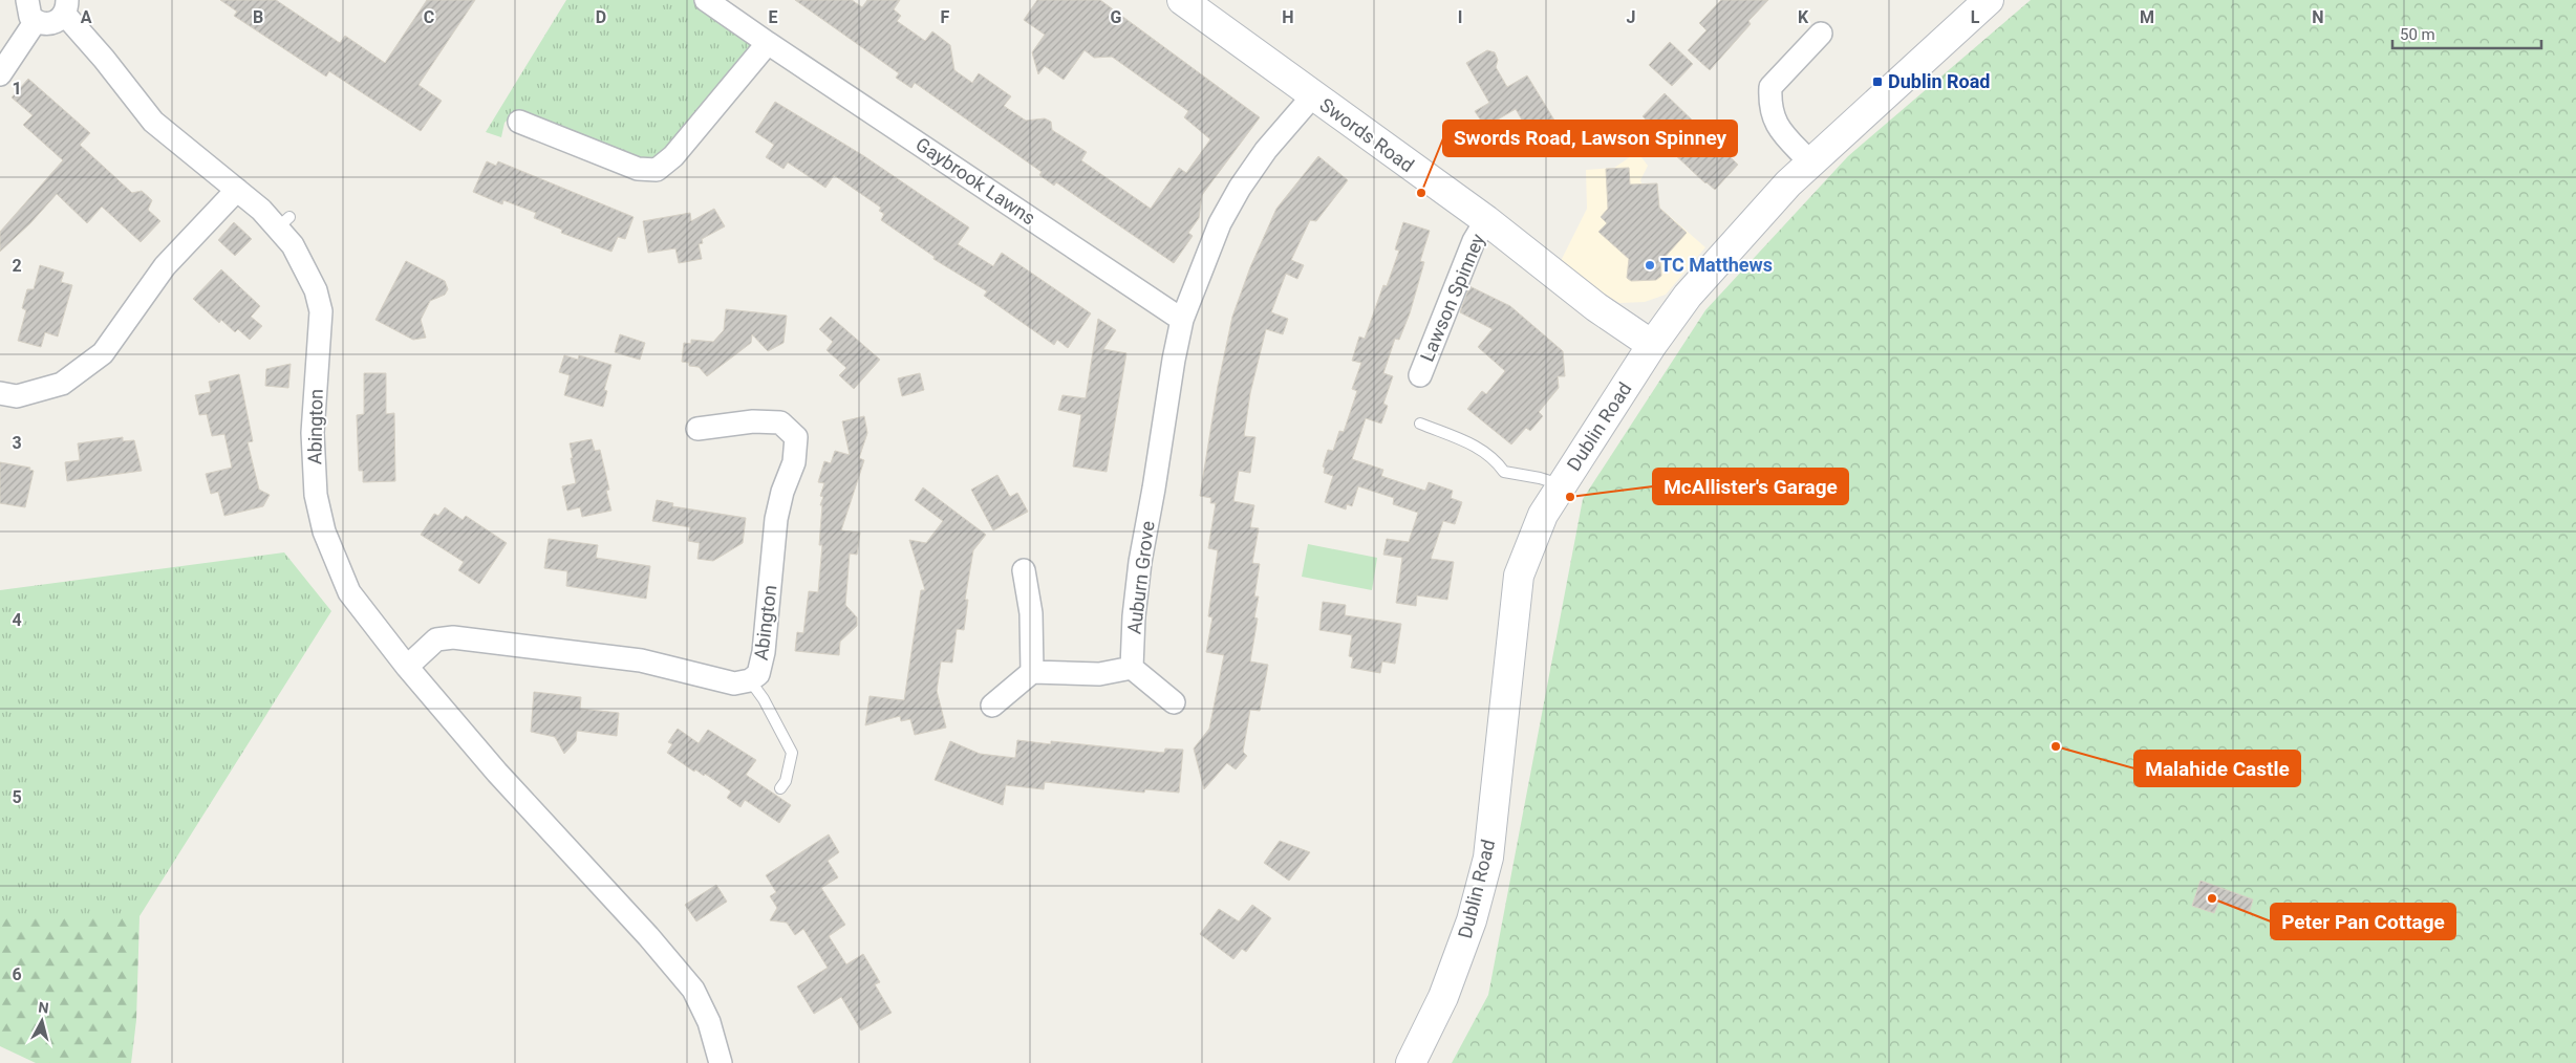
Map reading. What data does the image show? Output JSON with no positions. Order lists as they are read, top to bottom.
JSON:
{
  "streets": {
    "main road": ["Swords Road", "Dublin Road"],
    "street": [
      "Gaybrook Lawns",
      "Lawson Spinney",
      "Abington",
      "Auburn Grove"
    ]
  },
  "crossings": [
    ["Swords Road", "Lawson Spinney"],
    ["Swords Road", "Dublin Road"],
    ["Gaybrook Lawns", "Auburn Grove"]
  ],
  "places": {
    "transit": ["Dublin Road"],
    "other": [
      "Swords Road, Lawson Spinney",
      "TC Matthews",
      "McAllister's Garage",
      "Malahide Castle",
      "Peter Pan Cottage"
    ]
  },
  "scale_bar": "50 m",
  "north": "top",
  "grid": {
    "columns": [
      "A",
      "B",
      "C",
      "D",
      "E",
      "F",
      "G",
      "H",
      "I",
      "J",
      "K",
      "L",
      "M",
      "N"
    ],
    "rows": [
      "1",
      "2",
      "3",
      "4",
      "5",
      "6"
    ]
  }
}
